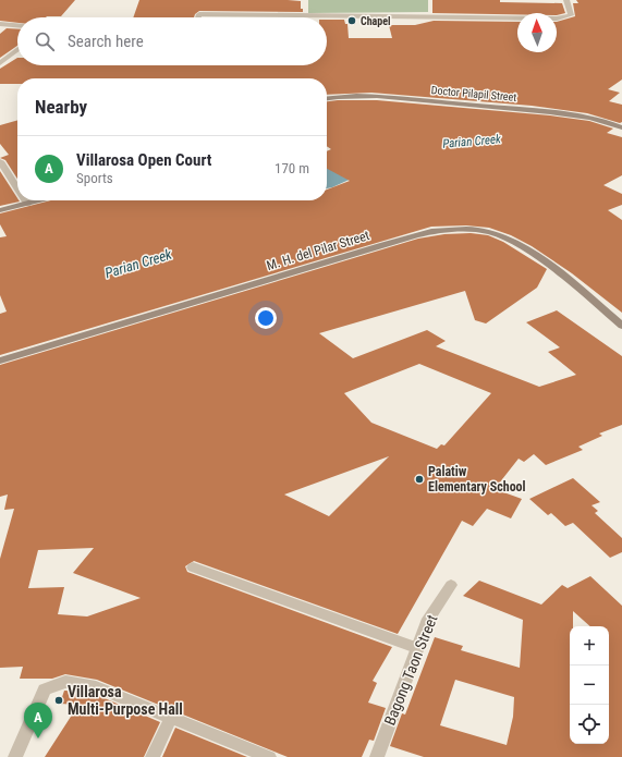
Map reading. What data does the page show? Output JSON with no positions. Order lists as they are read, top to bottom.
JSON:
{
  "streets": {
    "street": ["Doctor Pilapil Street", "M. H. del Pilar Street", "Bagong Taon Street"]
  },
  "water": ["Parian Creek"],
  "places": ["Chapel", "Palatiw Elementary School", "Villarosa Multi-Purpose Hall"],
  "north": "top",
  "page": {
    "search": "Search here",
    "heading": "Nearby",
    "list": [
      {
        "mark": "A",
        "name": "Villarosa Open Court",
        "note": "Sports",
        "value": "170 m"
      }
    ],
    "map_buttons": ["+", "−"],
    "pins": "A"
  }
}
